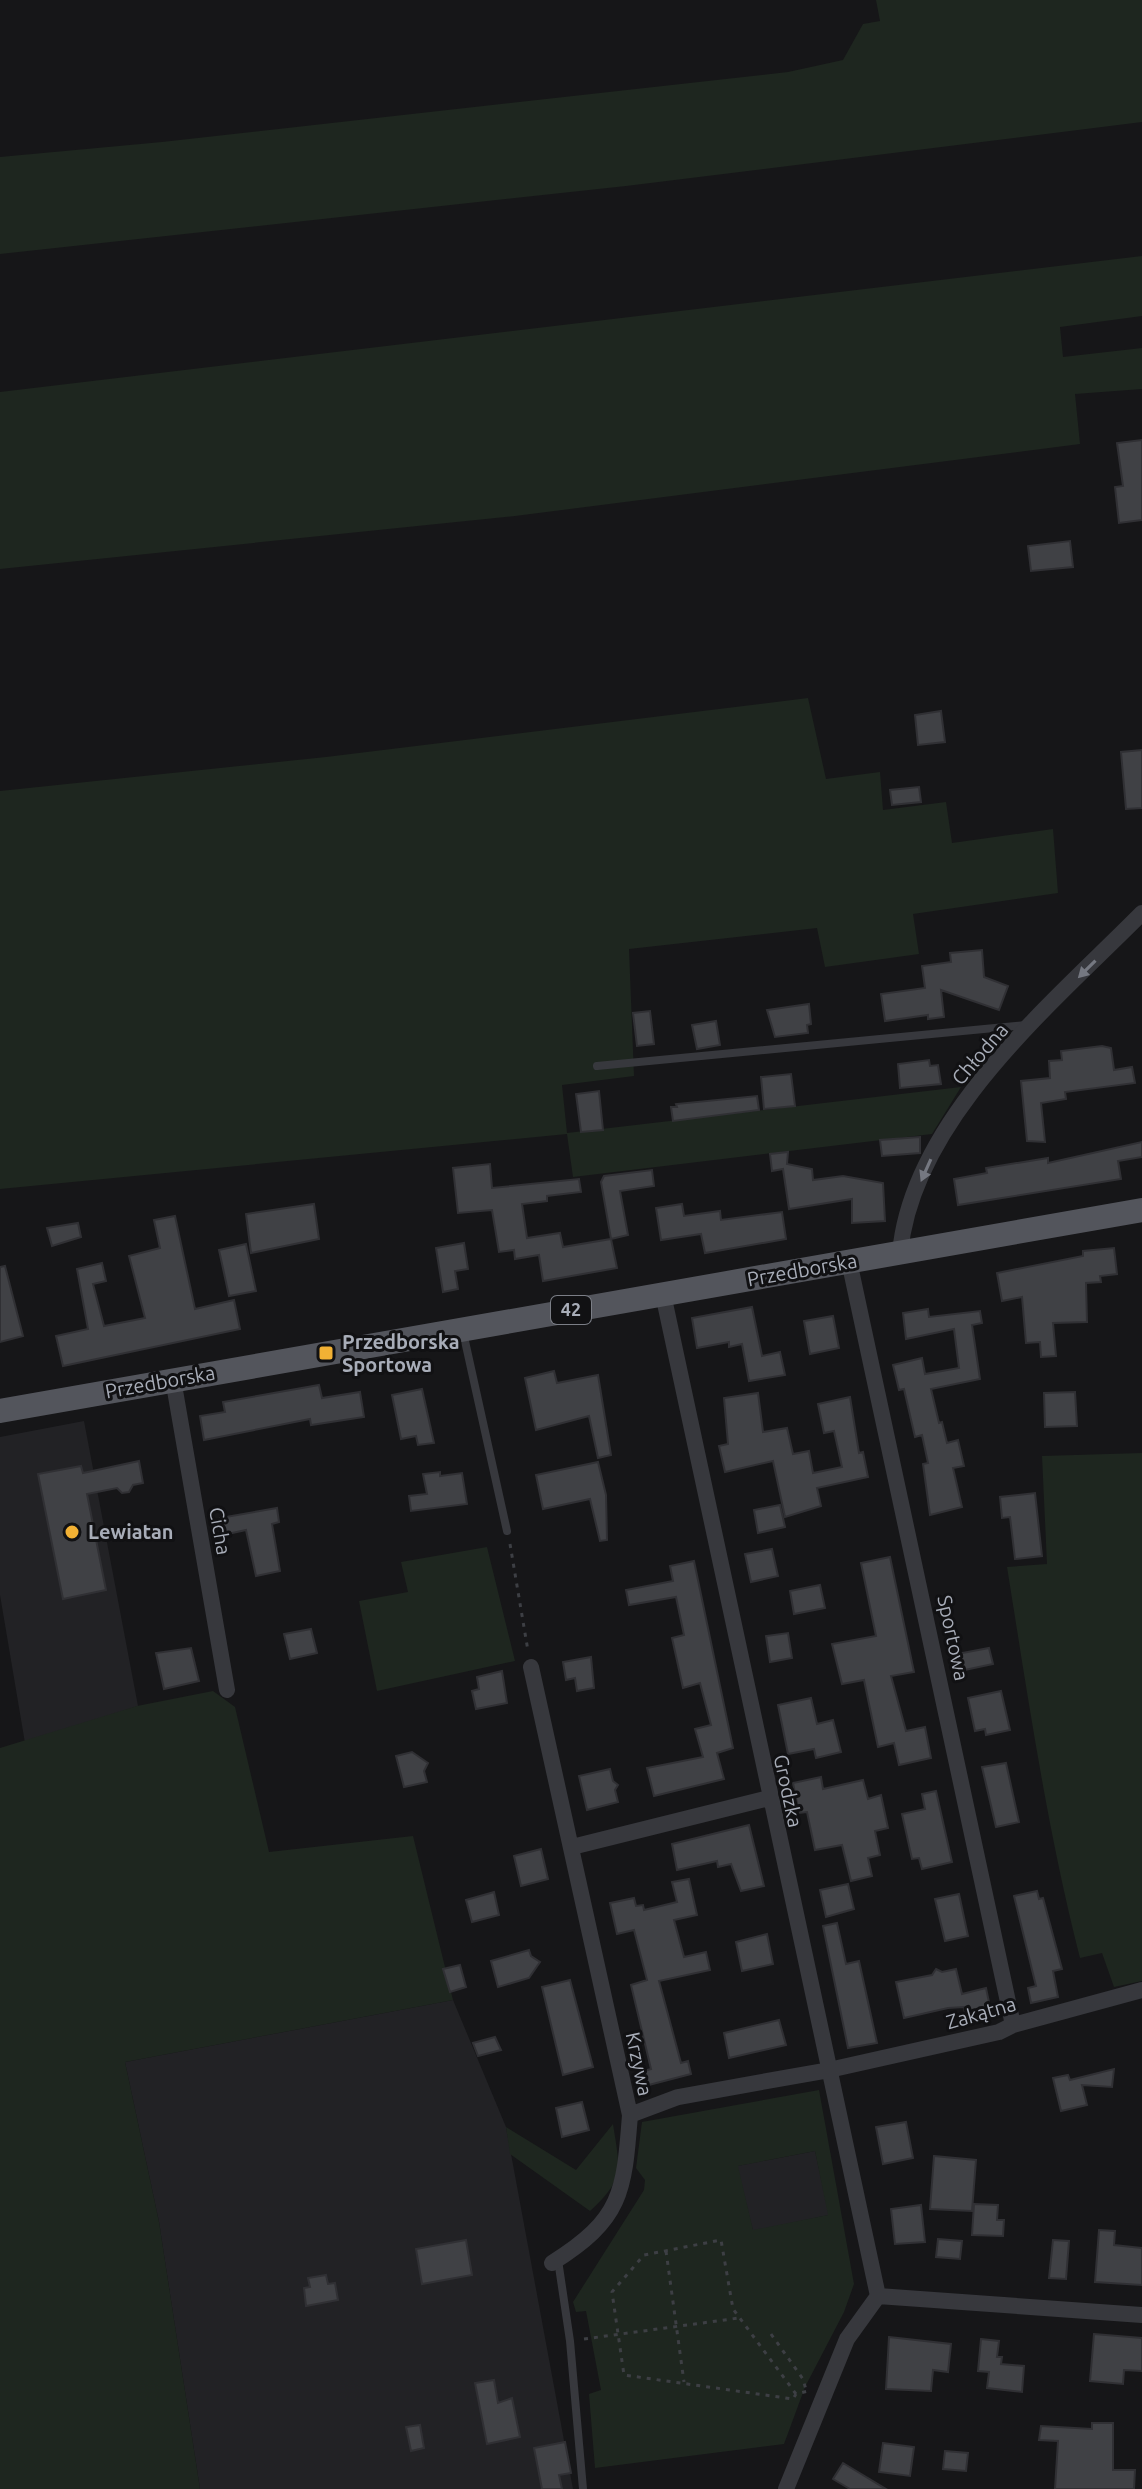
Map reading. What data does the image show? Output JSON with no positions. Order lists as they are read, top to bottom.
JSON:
{
  "streets": {
    "main road": ["Przedborska", "42"],
    "street": [
      "Chłodna",
      "Cicha",
      "Sportowa",
      "Grodzka",
      "Zakątna",
      "Krzywa"
    ]
  },
  "crossings": [
    ["Chłodna", "Przedborska"],
    ["Przedborska", "Cicha"],
    ["Przedborska", "Sportowa"],
    ["Przedborska", "Grodzka"],
    ["Sportowa", "Zakątna"],
    ["Grodzka", "Zakątna"],
    ["Zakątna", "Krzywa"]
  ],
  "one_way": ["Chłodna"],
  "places": {
    "transit": ["Przedborska Sportowa"],
    "other": ["Lewiatan"]
  }
}
